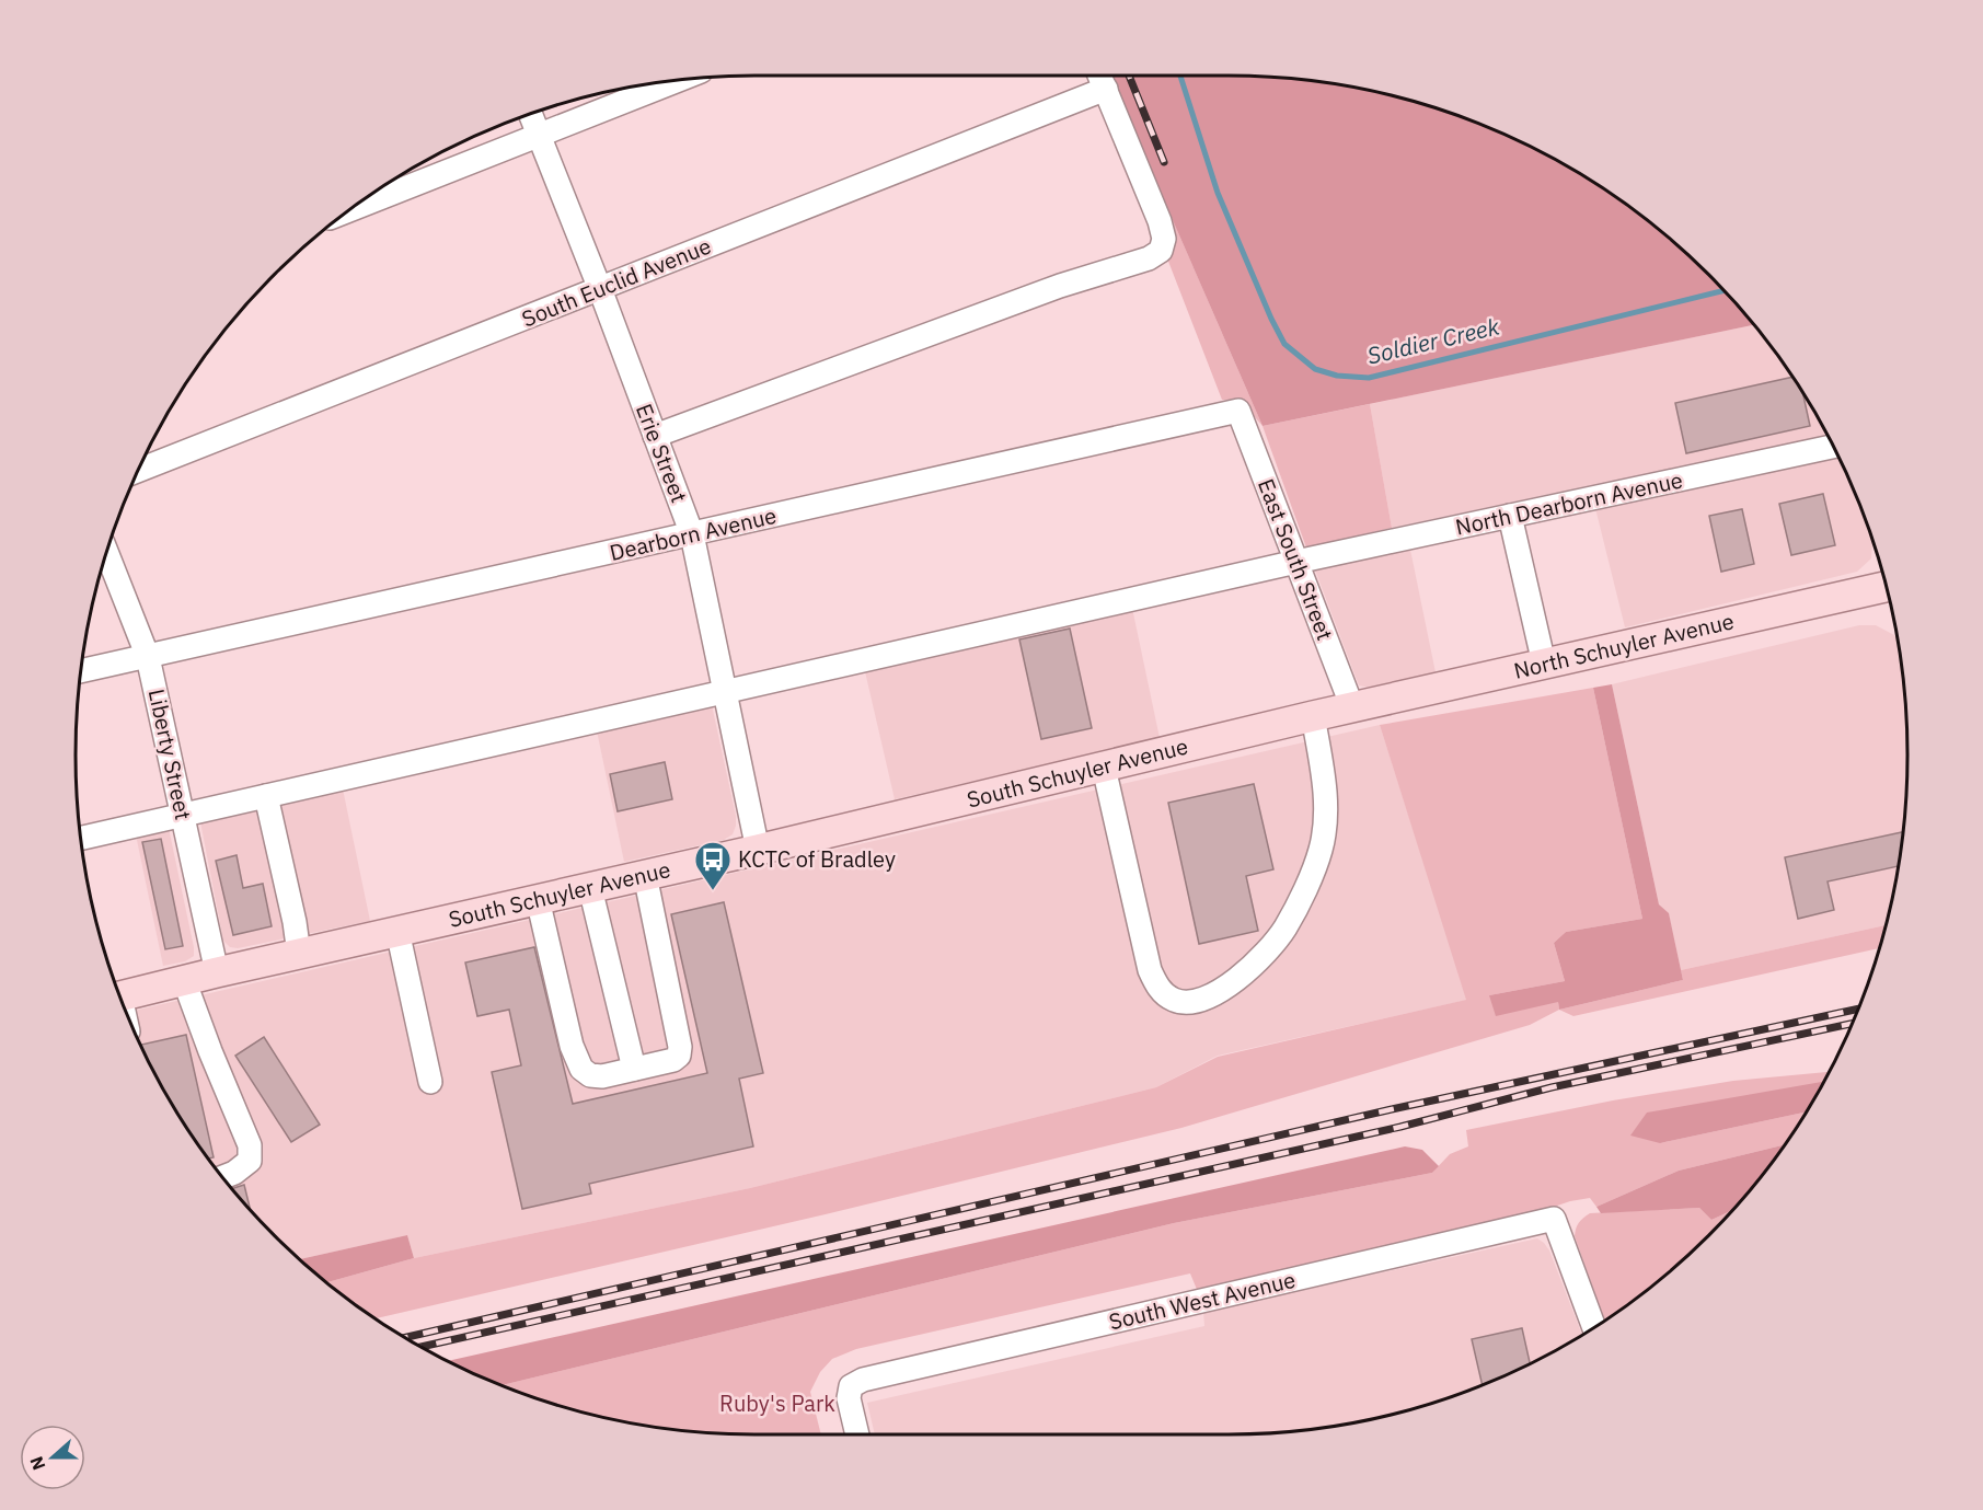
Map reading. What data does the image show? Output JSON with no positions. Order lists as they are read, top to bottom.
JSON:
{
  "streets": {
    "main road": ["North Schuyler Avenue", "South Schuyler Avenue"],
    "street": [
      "South Euclid Avenue",
      "Erie Street",
      "North Dearborn Avenue",
      "Dearborn Avenue",
      "East South Street",
      "Liberty Street",
      "South West Avenue"
    ]
  },
  "crossings": [
    ["South Euclid Avenue", "Erie Street"],
    ["Erie Street", "North Dearborn Avenue"],
    ["Erie Street", "Dearborn Avenue"],
    ["Erie Street", "South Schuyler Avenue"],
    ["North Dearborn Avenue", "East South Street"],
    ["North Dearborn Avenue", "Liberty Street"],
    ["Dearborn Avenue", "East South Street"],
    ["Dearborn Avenue", "Liberty Street"],
    ["East South Street", "North Schuyler Avenue"],
    ["East South Street", "South Schuyler Avenue"],
    ["North Schuyler Avenue", "South Schuyler Avenue"],
    ["Liberty Street", "South Schuyler Avenue"]
  ],
  "water": ["Soldier Creek"],
  "parks": ["Ruby's Park"],
  "places": {
    "bus stop": ["KCTC of Bradley"]
  },
  "north": "left"
}
